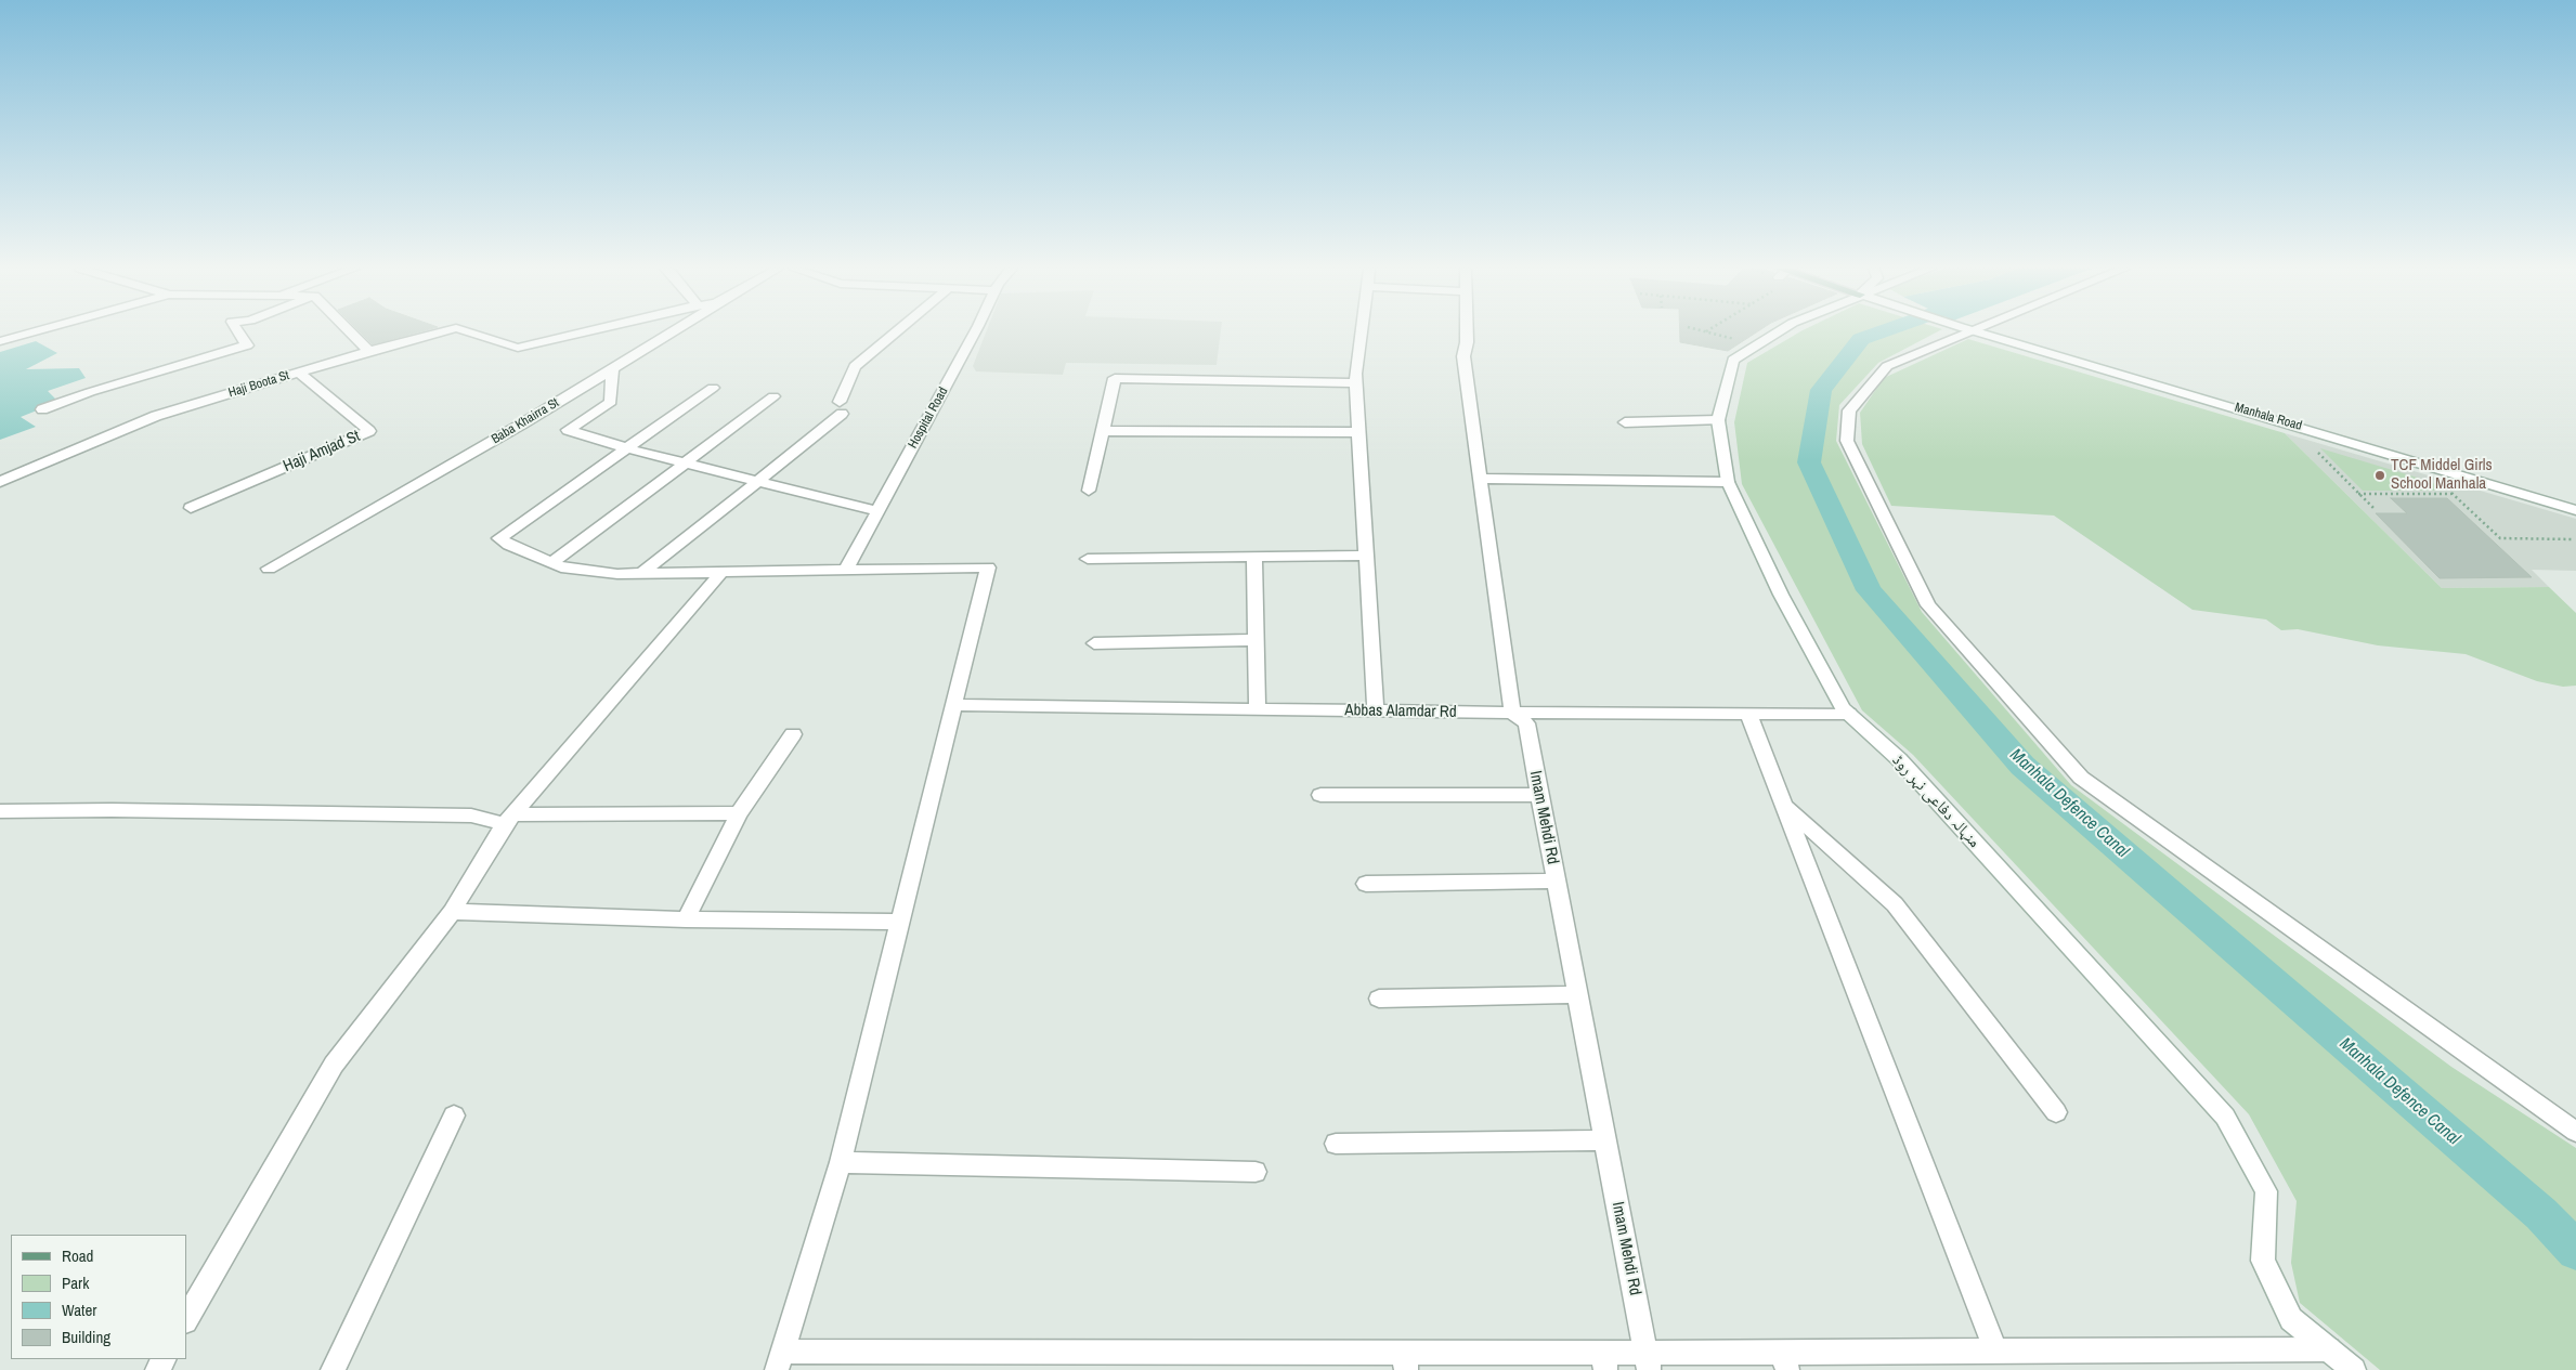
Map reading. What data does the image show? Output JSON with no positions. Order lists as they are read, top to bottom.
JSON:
{
  "streets": {
    "street": [
      "Haji Boota St",
      "Manhala Road",
      "Hospital Road",
      "Baba Khairra St",
      "Haji Amjad St",
      "Abbas Alamdar Rd",
      "منہالہ دفاعی نہر روڈ",
      "Imam Mehdi Rd"
    ]
  },
  "crossings": [
    ["Haji Boota St", "Haji Amjad St"],
    ["Abbas Alamdar Rd", "منہالہ دفاعی نہر روڈ"],
    ["Abbas Alamdar Rd", "Imam Mehdi Rd"]
  ],
  "water": ["Manhala Defence Canal"],
  "places": ["TCF Middel Girls School Manhala"],
  "legend": [
    "Road",
    "Park",
    "Water",
    "Building"
  ]
}
